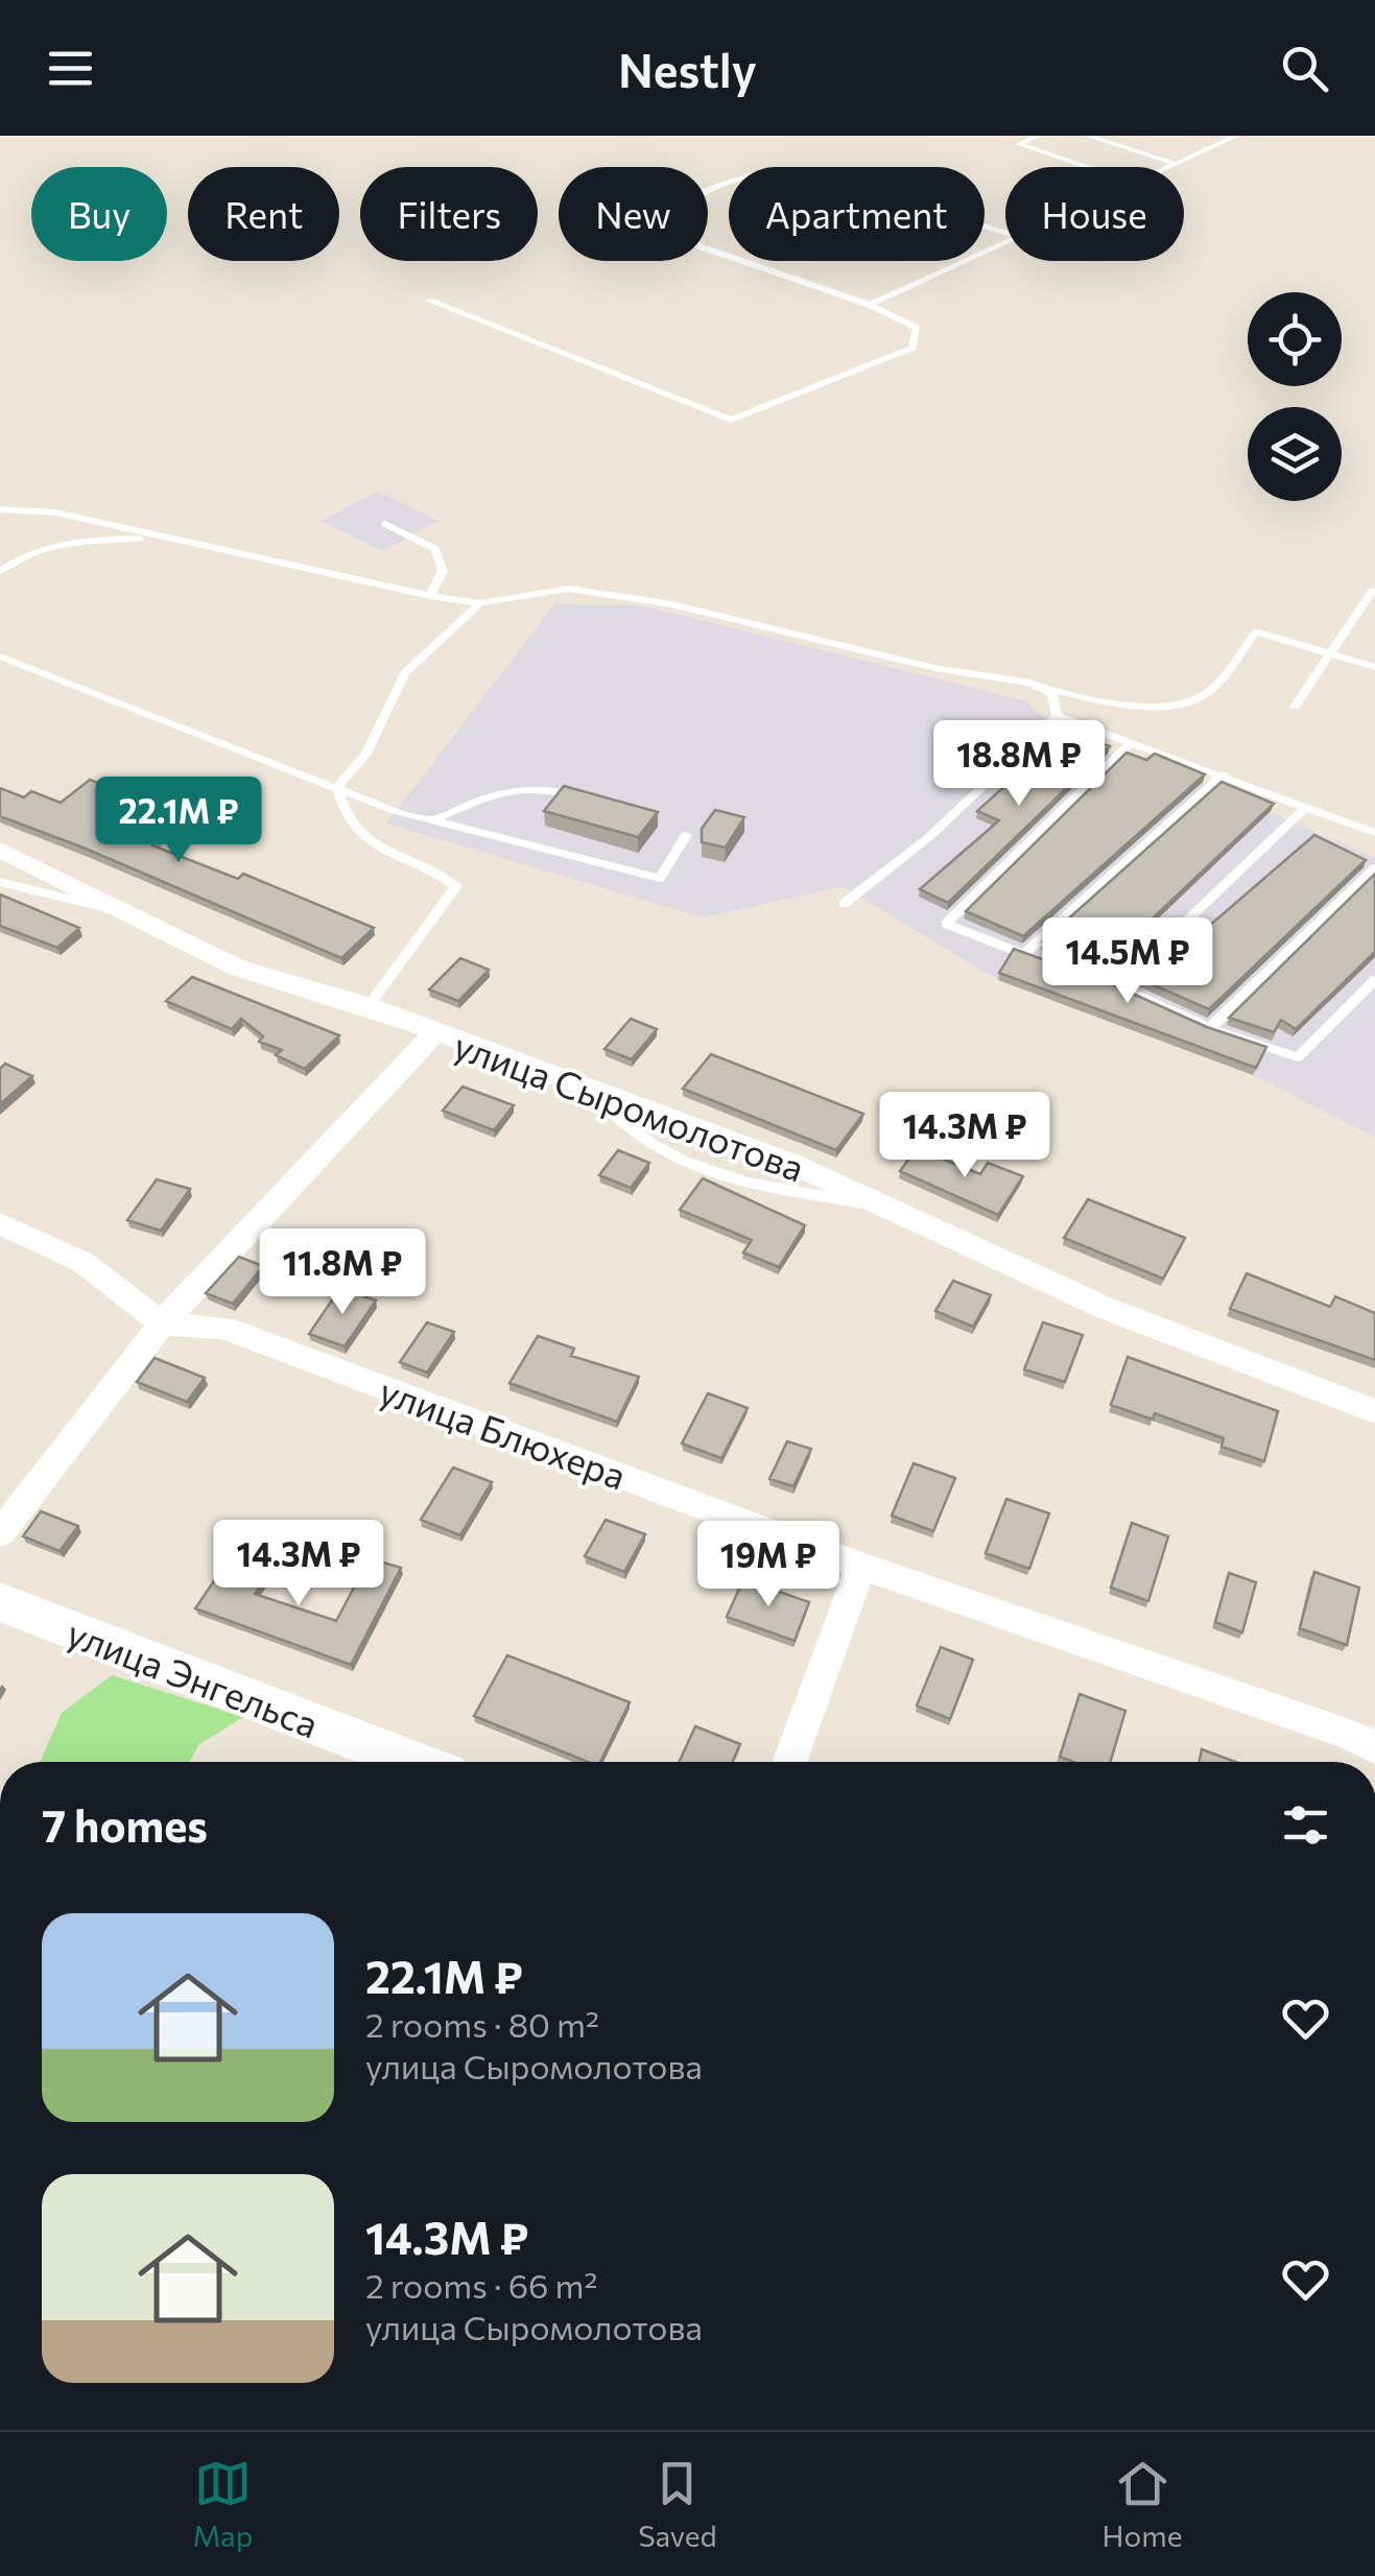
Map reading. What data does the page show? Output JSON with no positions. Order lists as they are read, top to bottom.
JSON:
{
  "streets": {
    "main road": ["улица Энгельса"],
    "street": ["улица Сыромолотова", "улица Блюхера"]
  },
  "page": {
    "header": "Nestly",
    "chip": [
      "Buy",
      "Rent",
      "Filters",
      "New",
      "Apartment",
      "House"
    ],
    "price": [
      "18.8M ₽",
      "22.1M ₽",
      "14.5M ₽",
      "14.3M ₽",
      "11.8M ₽",
      "14.3M ₽",
      "19M ₽"
    ],
    "heading": "7 homes",
    "list": [
      {
        "name": "22.1M ₽",
        "note": "2 rooms · 80 m² · улица Сыромолотова"
      },
      {
        "name": "14.3M ₽",
        "note": "2 rooms · 66 m² · улица Сыромолотова"
      }
    ],
    "tabs": ["Map", "Saved", "Home"]
  }
}
